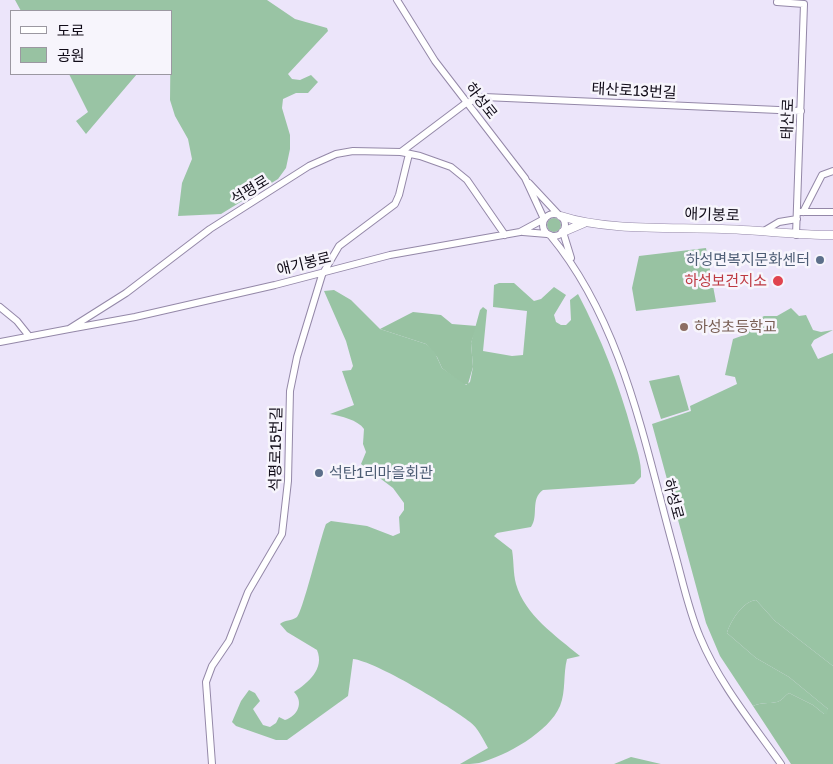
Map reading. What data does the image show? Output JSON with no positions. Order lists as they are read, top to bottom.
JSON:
{
  "streets": {
    "main road": ["애기봉로"],
    "street": [
      "태산로13번길",
      "하성로",
      "태산로",
      "석평로",
      "석평로15번길"
    ]
  },
  "crossings": [
    ["태산로13번길", "하성로"],
    ["태산로13번길", "태산로"],
    ["하성로", "애기봉로"],
    ["태산로", "애기봉로"],
    ["석평로", "애기봉로"],
    ["석평로", "석평로15번길"],
    ["애기봉로", "석평로15번길"]
  ],
  "places": [
    "하성면복지문화센터",
    "하성보건지소",
    "하성초등학교",
    "석탄1리마을회관"
  ],
  "legend": ["도로", "공원"]
}
